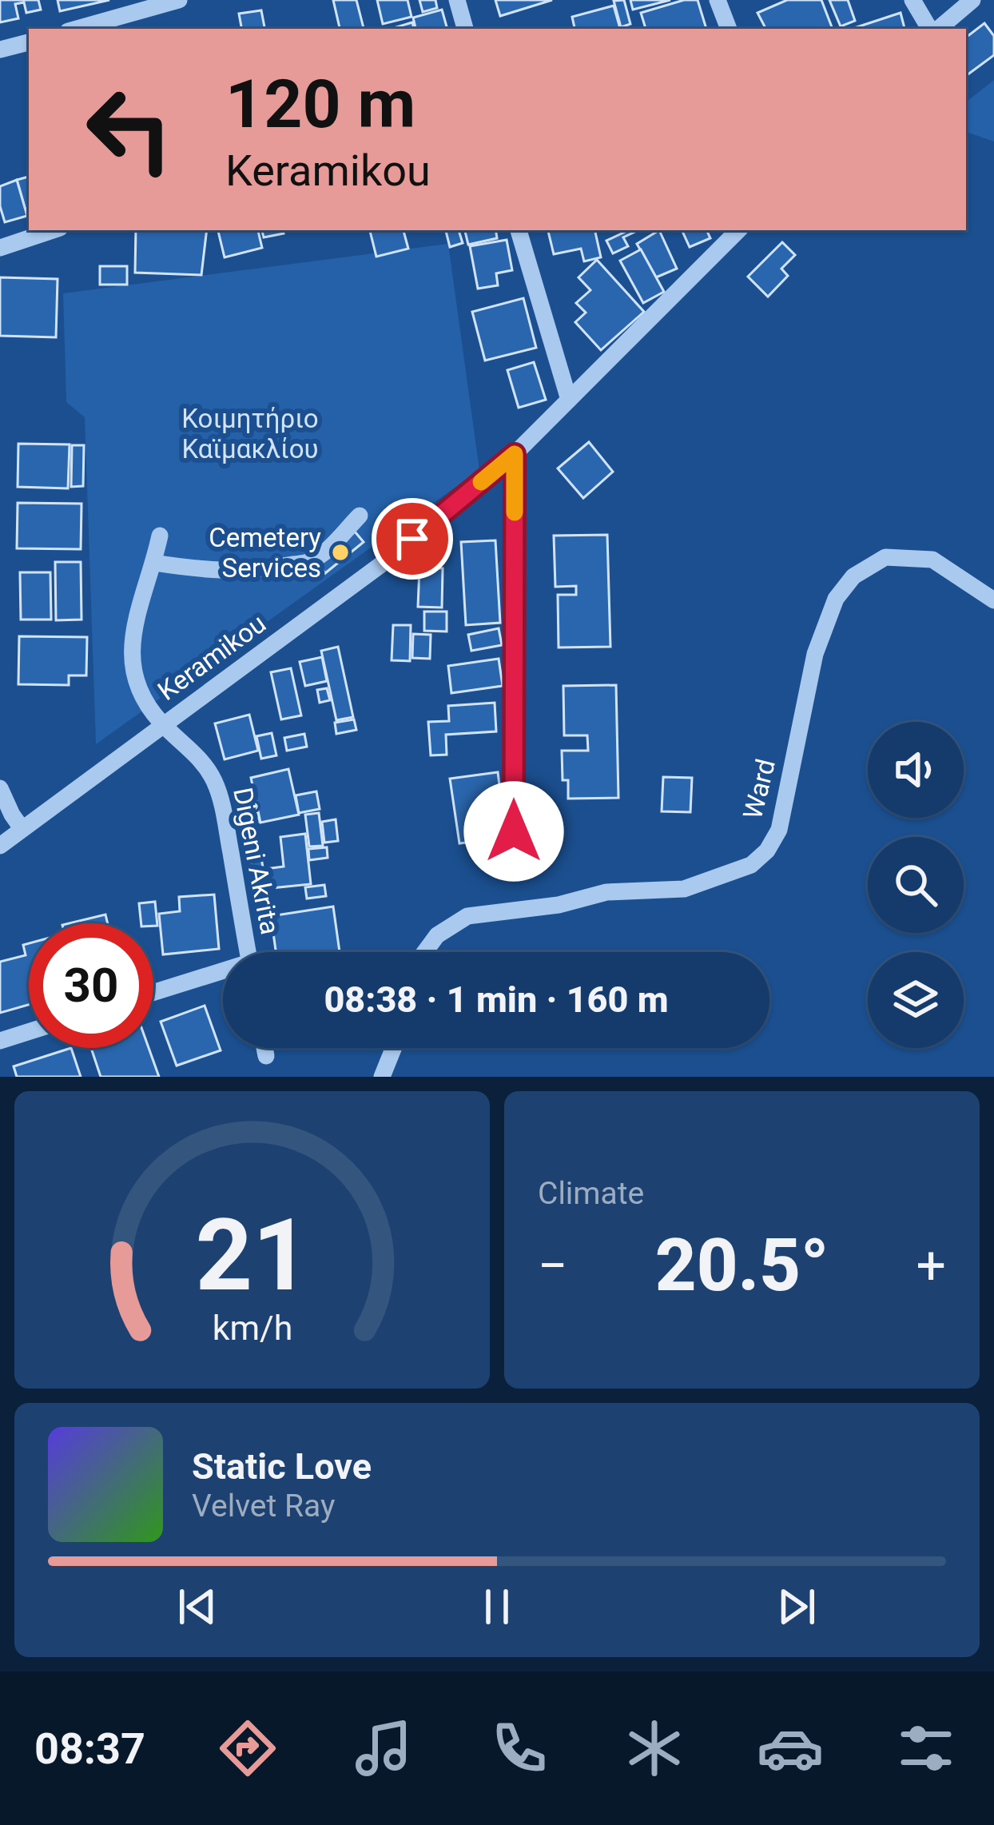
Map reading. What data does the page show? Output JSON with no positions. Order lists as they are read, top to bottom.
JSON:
{
  "streets": {
    "street": ["Keramikou", "Ward", "Digeni Akrita"]
  },
  "crossings": [
    ["Keramikou", "Digeni Akrita"]
  ],
  "parks": ["Κοιμητήριο Καϊμακλίου"],
  "places": ["Cemetery Services"],
  "page": {
    "turn": ["120 m", "Keramikou"],
    "limit": "30",
    "trip": "08:38 · 1 min · 160 m",
    "tile": "Climate",
    "heat": ["−", "20.5°", "+"],
    "song": ["Static Love", "Velvet Ray"],
    "tabs": "08:37",
    "gauge": ["21", "km/h"]
  }
}
